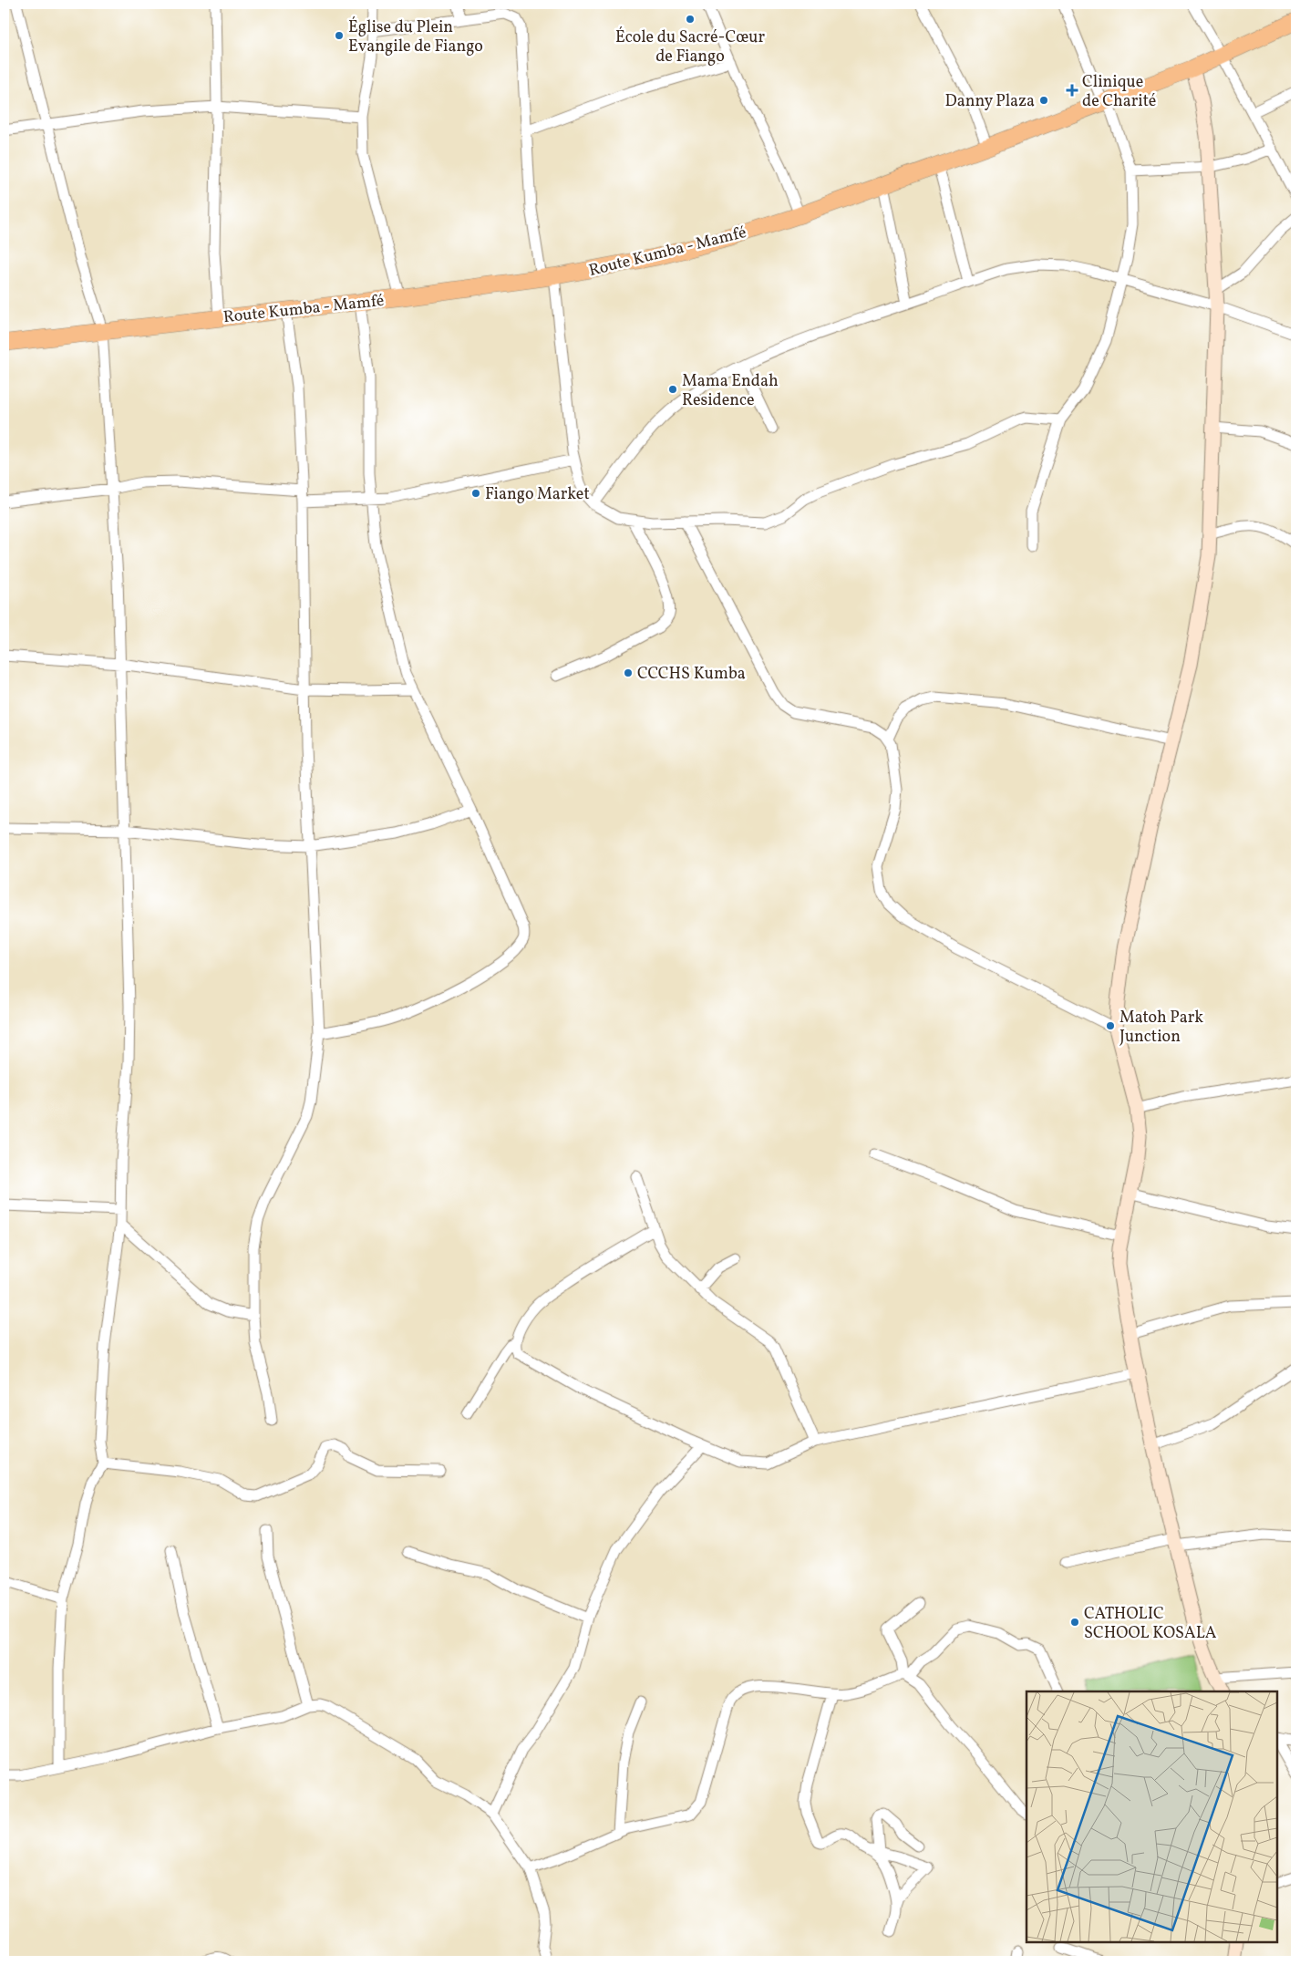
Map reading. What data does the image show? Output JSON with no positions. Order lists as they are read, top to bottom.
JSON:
{
  "streets": {
    "highway": ["Route Kumba - Mamfé"]
  },
  "places": {
    "other": [
      "École du Sacré-Cœur de Fiango",
      "Église du Plein Evangile de Fiango",
      "Danny Plaza",
      "Mama Endah Residence",
      "Fiango Market",
      "CCCHS Kumba",
      "Matoh Park Junction",
      "CATHOLIC SCHOOL KOSALA"
    ],
    "health": ["Clinique de Charité"]
  }
}
